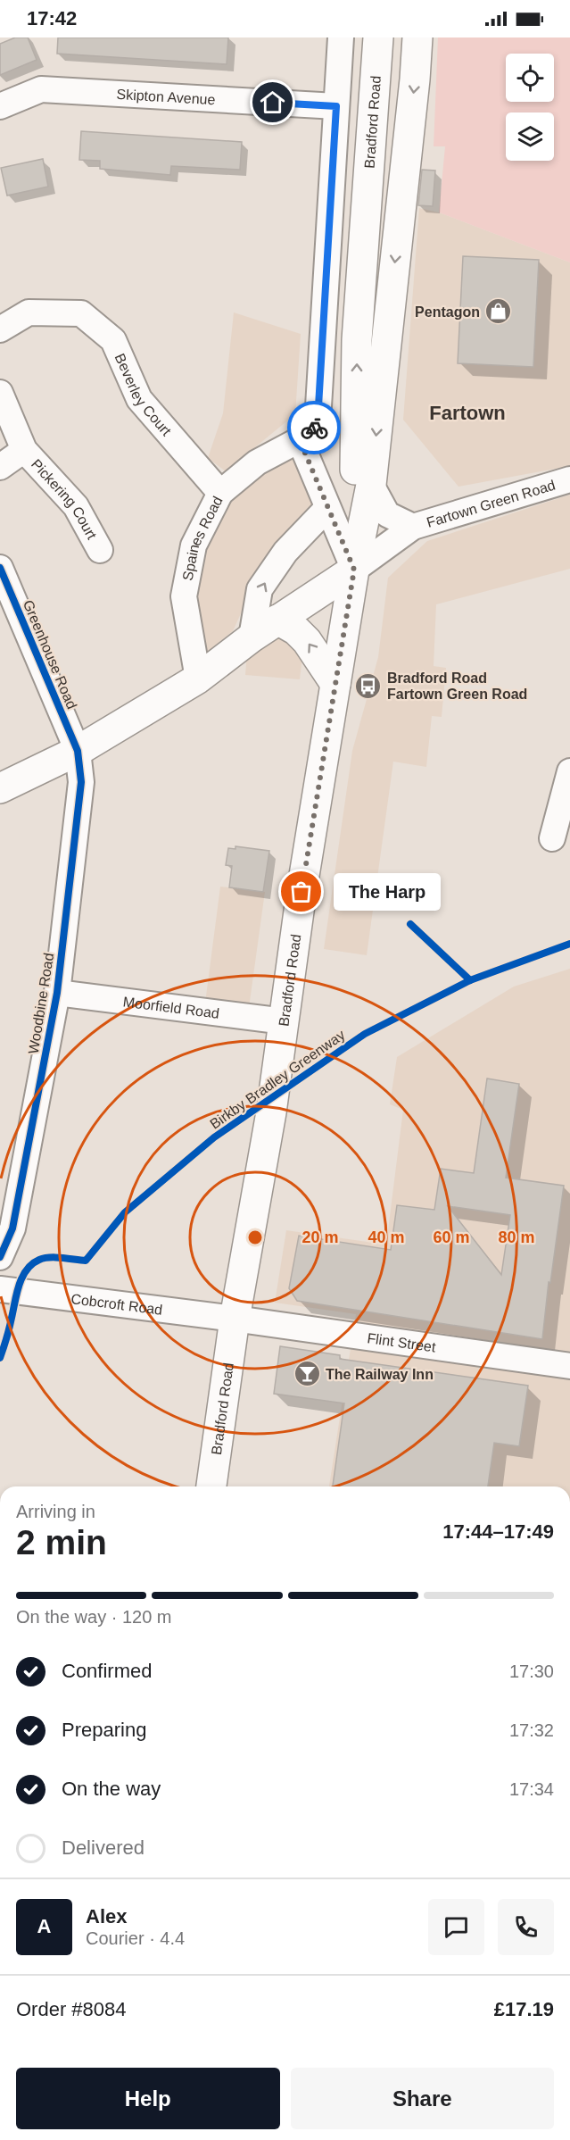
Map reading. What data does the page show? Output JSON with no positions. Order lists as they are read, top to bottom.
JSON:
{
  "streets": {
    "main road": ["Bradford Road"],
    "street": [
      "Skipton Avenue",
      "Beverley Court",
      "Pickering Court",
      "Fartown Green Road",
      "Spaines Road",
      "Greenhouse Road",
      "Woodbine Road",
      "Moorfield Road",
      "Cobcroft Road",
      "Flint Street"
    ],
    "cycle path": ["Birkby Bradley Greenway"]
  },
  "crossings": [
    ["Bradford Road", "Fartown Green Road"],
    ["Bradford Road", "Moorfield Road"],
    ["Bradford Road", "Cobcroft Road"],
    ["Bradford Road", "Flint Street"],
    ["Beverley Court", "Spaines Road"],
    ["Greenhouse Road", "Woodbine Road"],
    ["Woodbine Road", "Moorfield Road"],
    ["Cobcroft Road", "Flint Street"]
  ],
  "districts": ["Fartown"],
  "places": {
    "shop": ["Pentagon"],
    "bus stop": ["Bradford Road Fartown Green Road"],
    "other": ["The Harp"],
    "bar": ["The Railway Inn"]
  },
  "page": {
    "status": "17:42",
    "bubble": "The Harp",
    "heading": ["2 min", "Arriving in", "17:44–17:49"],
    "panel": [
      "Alex",
      "Courier · 4.4",
      "Order #8084",
      "£17.19"
    ],
    "bar": "On the way · 120 m",
    "list": [
      ["Confirmed", "17:30"],
      ["Preparing", "17:32"],
      ["On the way", "17:34"],
      "Delivered"
    ],
    "round": "A",
    "buttons": ["Help", "Share"]
  },
  "rings": [
    "20 m",
    "40 m",
    "60 m",
    "80 m"
  ]
}
